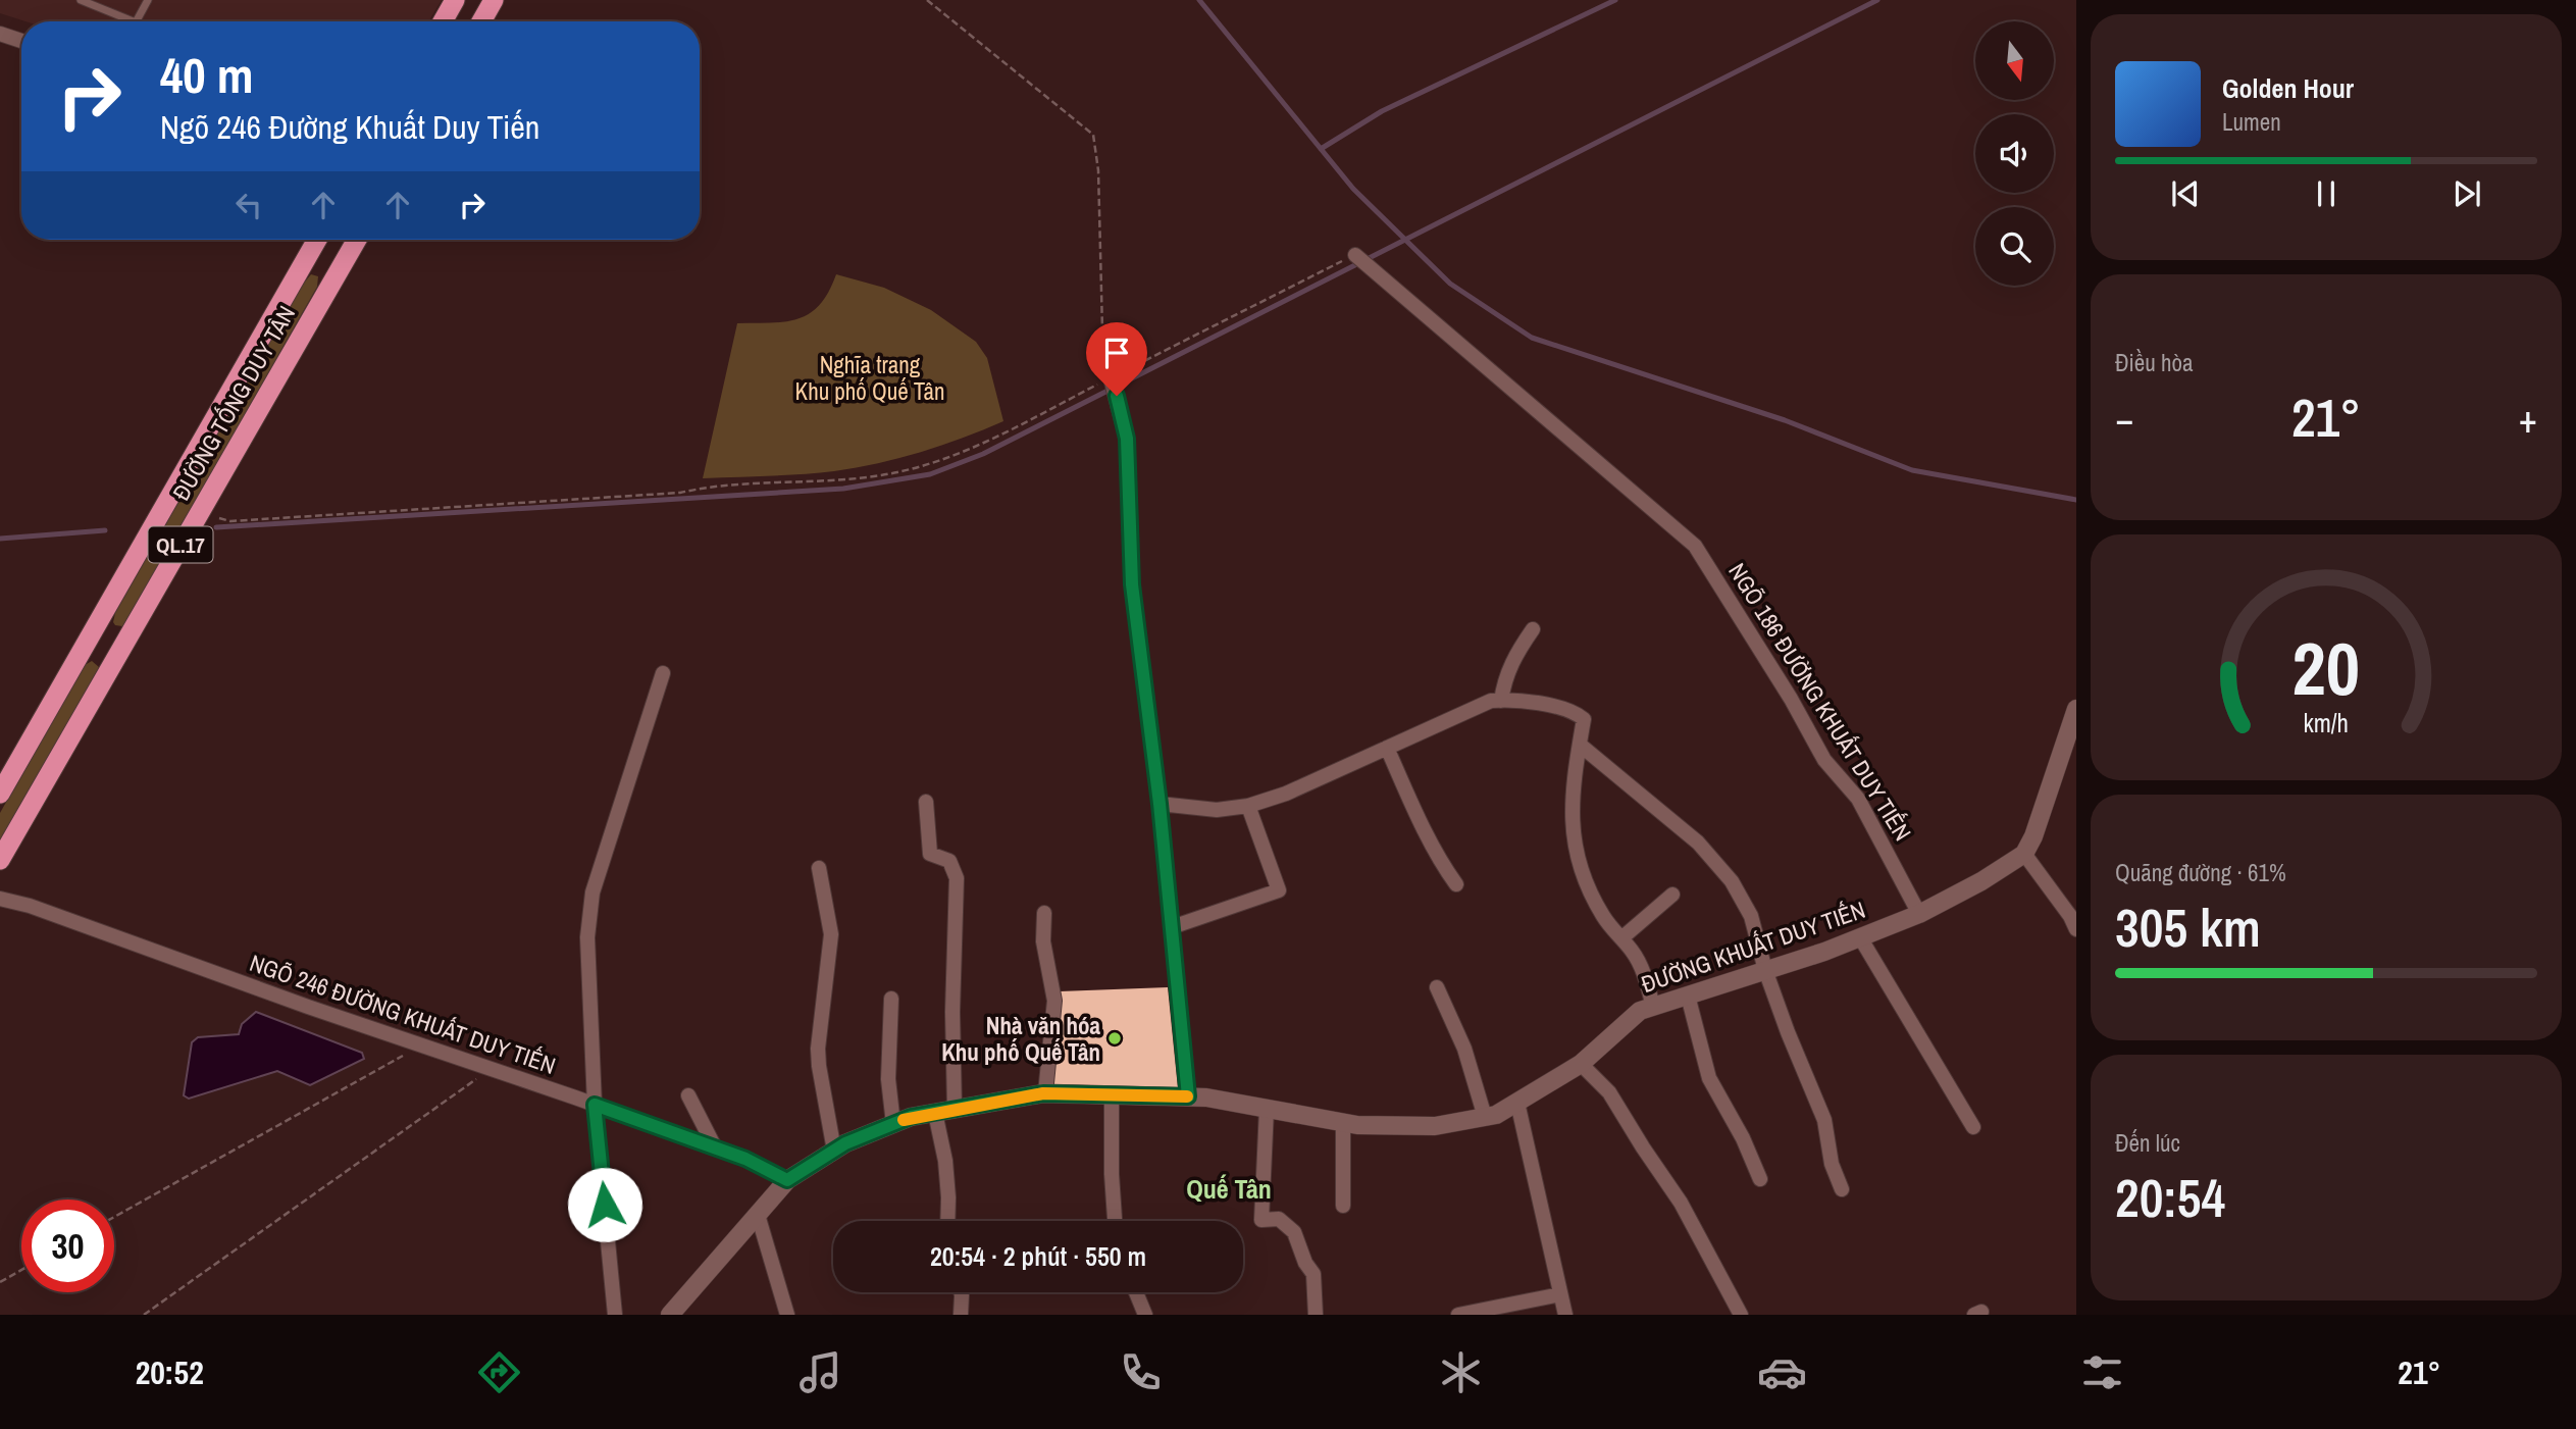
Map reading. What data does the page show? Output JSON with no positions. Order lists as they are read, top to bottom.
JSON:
{
  "streets": {
    "highway": ["ĐƯỜNG TỐNG DUY TÂN", "QL.17"],
    "main road": ["ĐƯỜNG KHUẤT DUY TIẾN"],
    "street": ["NGÕ 186 ĐƯỜNG KHUẤT DUY TIẾN", "NGÕ 246 ĐƯỜNG KHUẤT DUY TIẾN"]
  },
  "crossings": [
    ["NGÕ 186 ĐƯỜNG KHUẤT DUY TIẾN", "ĐƯỜNG KHUẤT DUY TIẾN"],
    ["ĐƯỜNG KHUẤT DUY TIẾN", "NGÕ 246 ĐƯỜNG KHUẤT DUY TIẾN"]
  ],
  "districts": ["Quế Tân"],
  "parks": ["Nghĩa trang Khu phố Quế Tân"],
  "places": ["Nhà văn hóa Khu phố Quế Tân"],
  "north": "bottom",
  "page": {
    "turn": ["40 m", "Ngõ 246 Đường Khuất Duy Tiến"],
    "song": ["Golden Hour", "Lumen"],
    "tile": [
      "Điều hòa",
      ["Quãng đường · 61%", "305 km"],
      ["Đến lúc", "20:54"]
    ],
    "heat": ["−", "21°", "+"],
    "limit": "30",
    "trip": "20:54 · 2 phút · 550 m",
    "tabs": ["20:52", "21°"],
    "gauge": ["20", "km/h"]
  }
}
